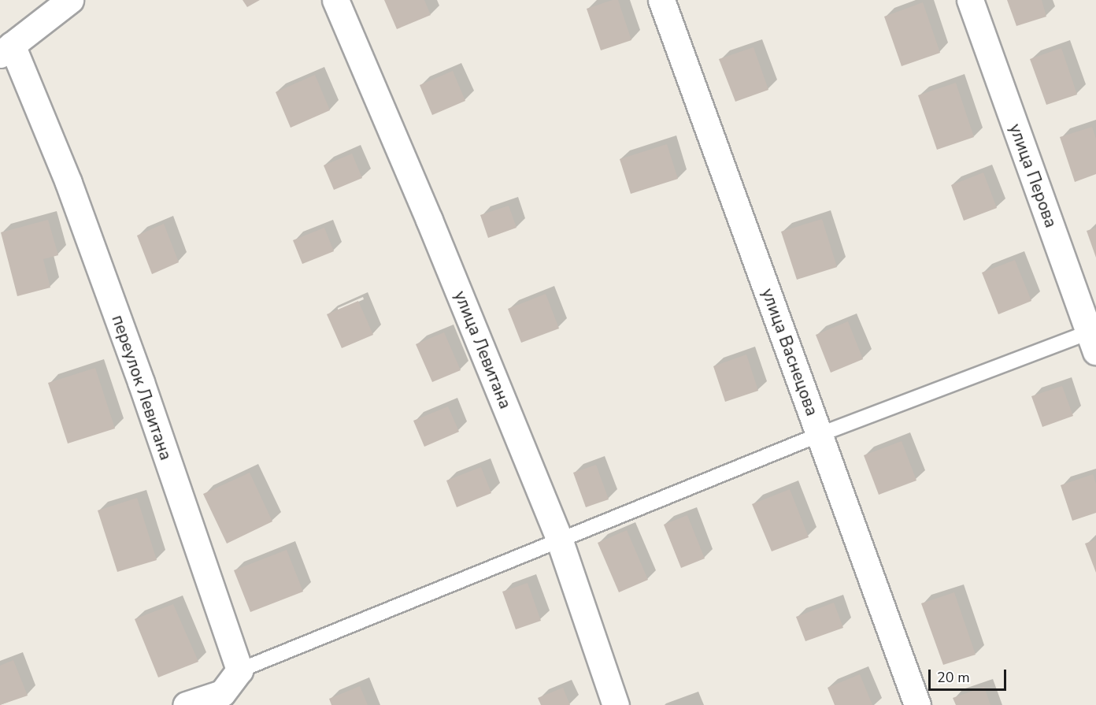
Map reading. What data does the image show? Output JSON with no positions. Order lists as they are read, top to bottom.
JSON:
{
  "streets": {
    "street": [
      "улица Перова",
      "улица Левитана",
      "улица Васнецова",
      "переулок Левитана"
    ]
  },
  "scale_bar": "20 m"
}
